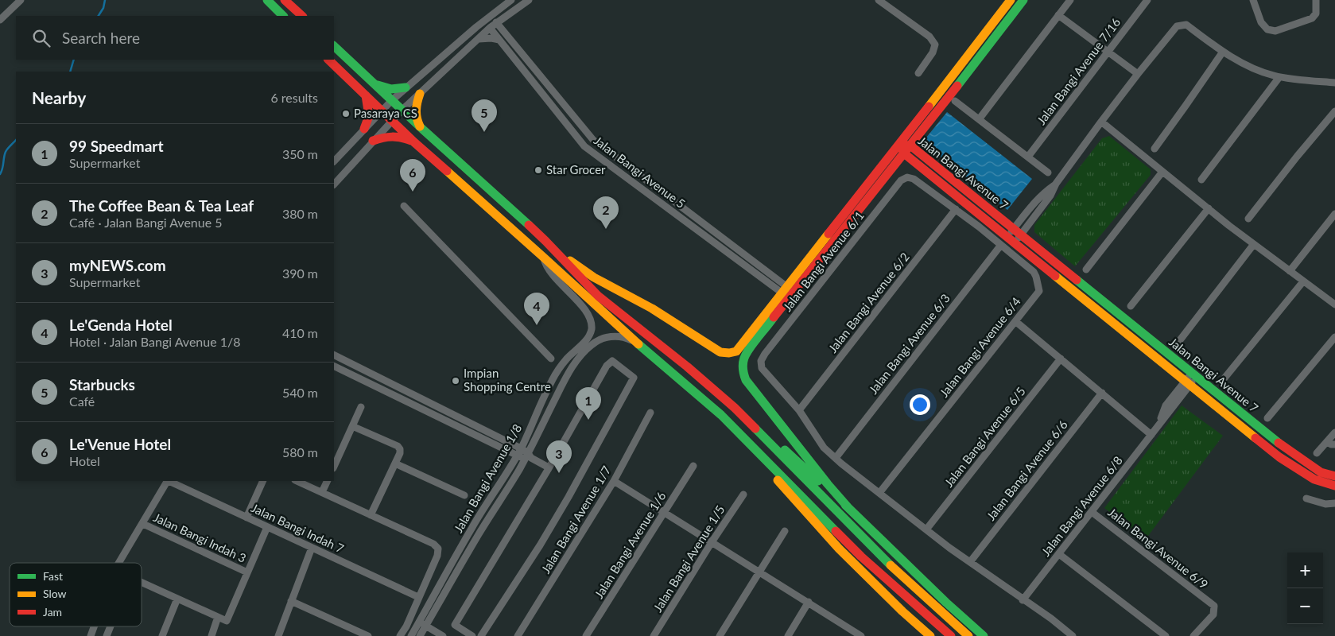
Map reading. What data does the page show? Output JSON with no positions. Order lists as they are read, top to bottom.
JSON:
{
  "streets": {
    "main road": ["Jalan Bangi Avenue 7"],
    "street": [
      "Jalan Bangi Avenue 7/16",
      "Jalan Bangi Avenue 5",
      "Jalan Bangi Avenue 6/1",
      "Jalan Bangi Avenue 6/2",
      "Jalan Bangi Avenue 6/3",
      "Jalan Bangi Avenue 6/4",
      "Jalan Bangi Avenue 6/5",
      "Jalan Bangi Avenue 6/6",
      "Jalan Bangi Avenue 1/8",
      "Jalan Bangi Avenue 6/8",
      "Jalan Bangi Avenue 1/7",
      "Jalan Bangi Indah 7",
      "Jalan Bangi Indah 3",
      "Jalan Bangi Avenue 1/6",
      "Jalan Bangi Avenue 6/9",
      "Jalan Bangi Avenue 1/5"
    ]
  },
  "crossings": [
    ["Jalan Bangi Avenue 7", "Jalan Bangi Avenue 6/8"],
    ["Jalan Bangi Avenue 6/1", "Jalan Bangi Avenue 6/2"],
    ["Jalan Bangi Avenue 6/3", "Jalan Bangi Avenue 6/4"],
    ["Jalan Bangi Avenue 6/8", "Jalan Bangi Avenue 6/9"]
  ],
  "places": ["Pasaraya CS", "Star Grocer", "Impian Shopping Centre"],
  "legend": ["Fast", "Slow", "Jam"],
  "page": {
    "search": "Search here",
    "heading": ["Nearby", "6 results"],
    "pins": [
      "5",
      "6",
      "2",
      "4",
      "1",
      "3"
    ],
    "list": [
      {
        "mark": "1",
        "name": "99 Speedmart",
        "note": "Supermarket",
        "value": "350 m"
      },
      {
        "mark": "2",
        "name": "The Coffee Bean & Tea Leaf",
        "note": "Café · Jalan Bangi Avenue 5",
        "value": "380 m"
      },
      {
        "mark": "3",
        "name": "myNEWS.com",
        "note": "Supermarket",
        "value": "390 m"
      },
      {
        "mark": "4",
        "name": "Le'Genda Hotel",
        "note": "Hotel · Jalan Bangi Avenue 1/8",
        "value": "410 m"
      },
      {
        "mark": "5",
        "name": "Starbucks",
        "note": "Café",
        "value": "540 m"
      },
      {
        "mark": "6",
        "name": "Le'Venue Hotel",
        "note": "Hotel",
        "value": "580 m"
      }
    ],
    "map_buttons": ["+", "−"]
  }
}
